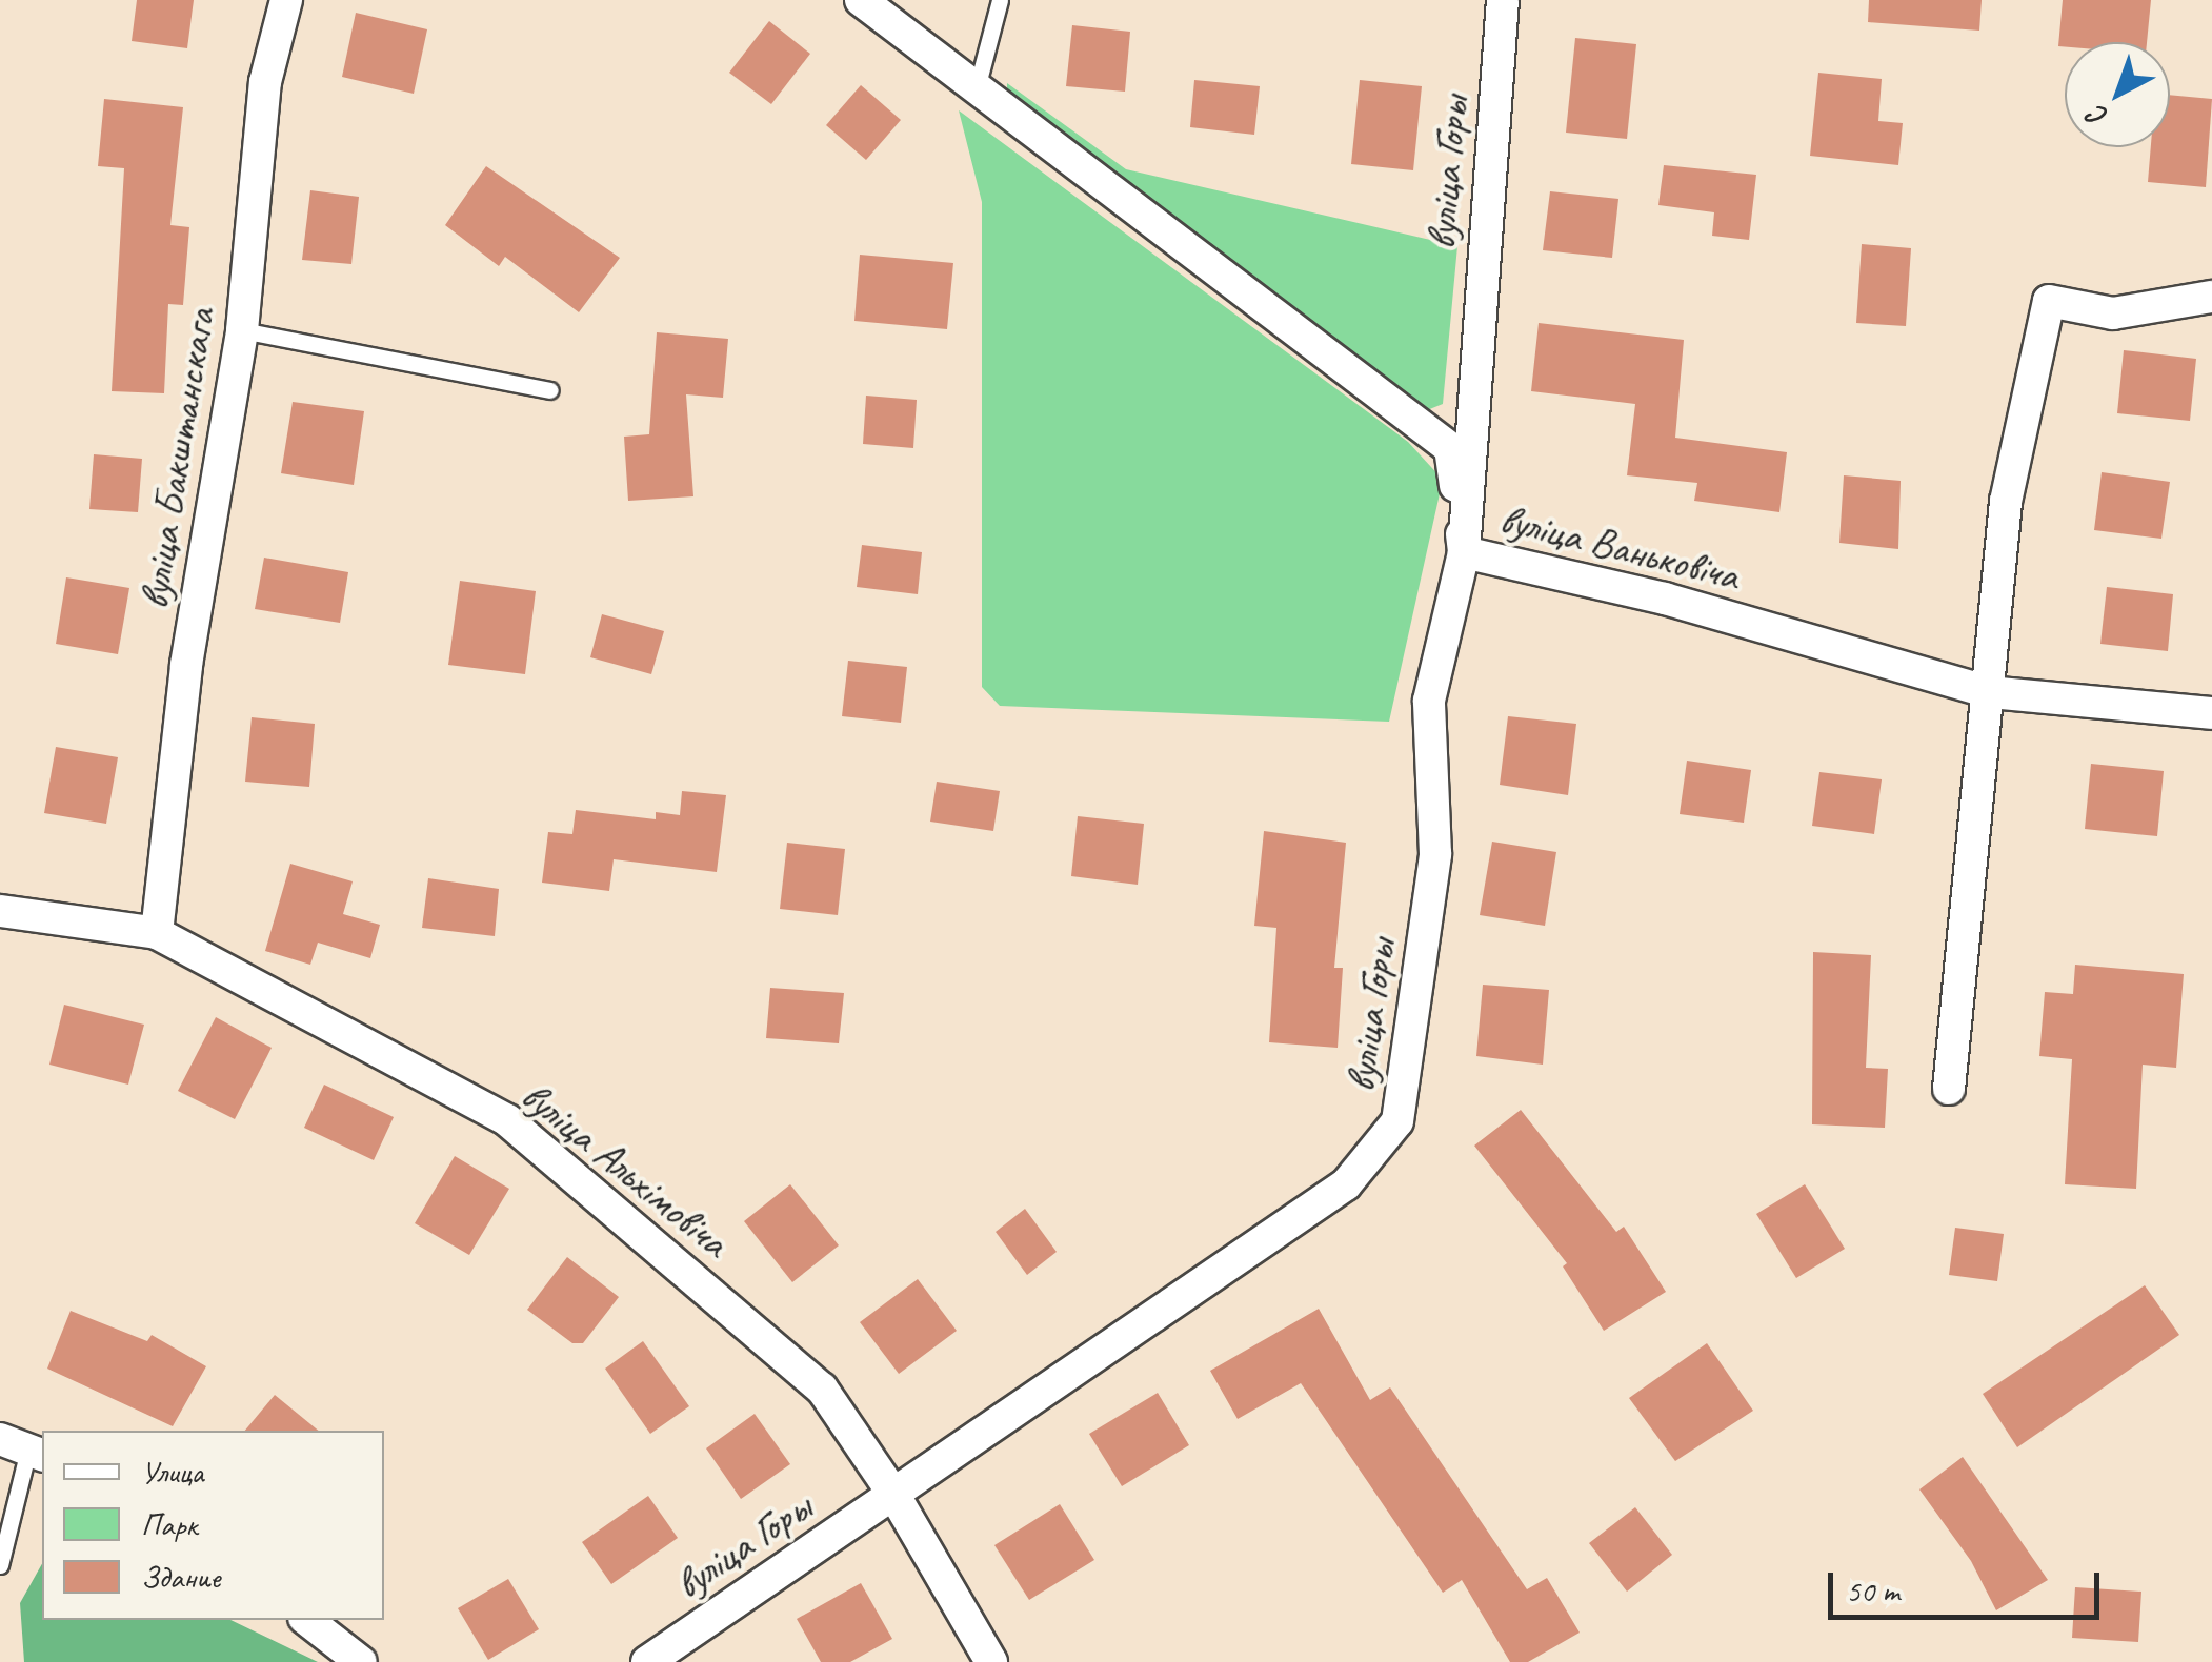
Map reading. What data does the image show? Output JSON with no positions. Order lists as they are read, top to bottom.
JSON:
{
  "streets": {
    "street": [
      "вуліца Горы",
      "вуліца Бакштанскага",
      "вуліца Ваньковіча",
      "вуліца Альхімовіча"
    ]
  },
  "crossings": [
    ["вуліца Горы", "вуліца Ваньковіча"],
    ["вуліца Горы", "вуліца Альхімовіча"],
    ["вуліца Бакштанскага", "вуліца Альхімовіча"]
  ],
  "legend": ["Улица", "Парк", "Здание"],
  "scale_bar": "50 m",
  "north": "bottom left"
}
